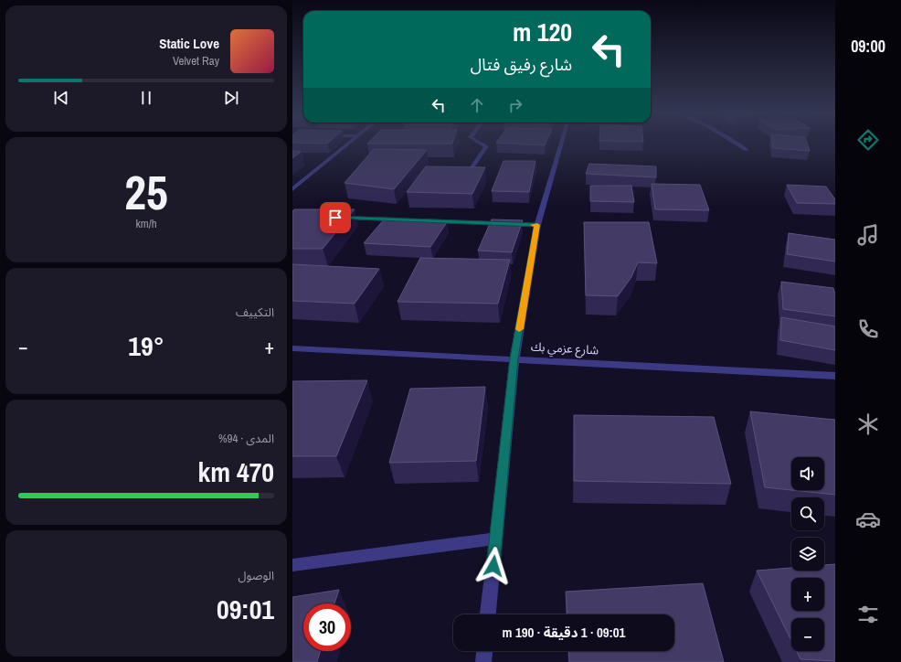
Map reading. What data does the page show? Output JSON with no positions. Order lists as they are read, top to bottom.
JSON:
{
  "streets": {
    "street": ["شارع عزمي بك"]
  },
  "page": {
    "tabs": "09:00",
    "turn": ["120 m", "شارع رفيق فتال"],
    "song": ["Static Love", "Velvet Ray"],
    "tile": [
      ["25", "km/h"],
      "التكييف",
      ["المدى · 94%", "470 km"],
      ["الوصول", "09:01"]
    ],
    "heat": ["−", "19°", "+"],
    "map_buttons": ["+", "−"],
    "limit": "30",
    "trip": "09:01 · 1 دقيقة · 190 m"
  }
}
